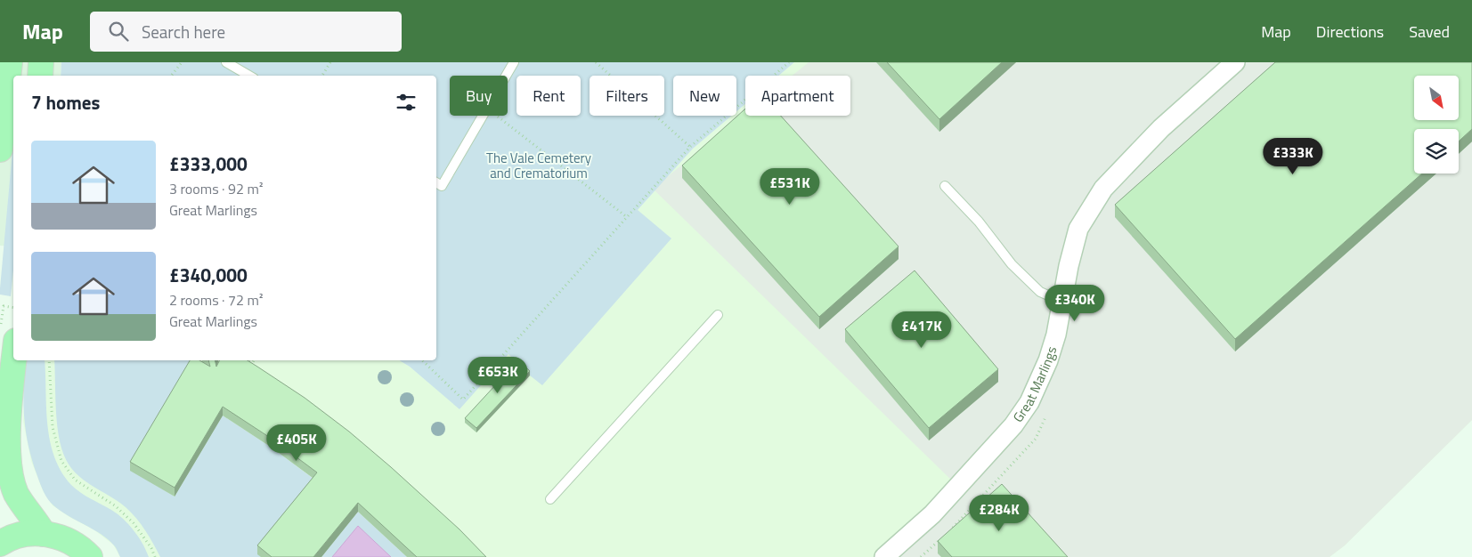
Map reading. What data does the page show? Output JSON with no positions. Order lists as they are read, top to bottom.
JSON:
{
  "streets": {
    "street": ["Great Marlings"]
  },
  "parks": ["The Vale Cemetery and Crematorium"],
  "north": "bottom right",
  "page": {
    "header": "Map",
    "search": "Search here",
    "nav": ["Map", "Directions", "Saved"],
    "chip": [
      "Buy",
      "Rent",
      "Filters",
      "New",
      "Apartment"
    ],
    "heading": "7 homes",
    "list": [
      {
        "name": "£333,000",
        "note": "3 rooms · 92 m² · Great Marlings"
      },
      {
        "name": "£340,000",
        "note": "2 rooms · 72 m² · Great Marlings"
      }
    ],
    "price": [
      "£333K",
      "£531K",
      "£340K",
      "£417K",
      "£653K",
      "£405K",
      "£284K"
    ]
  }
}
